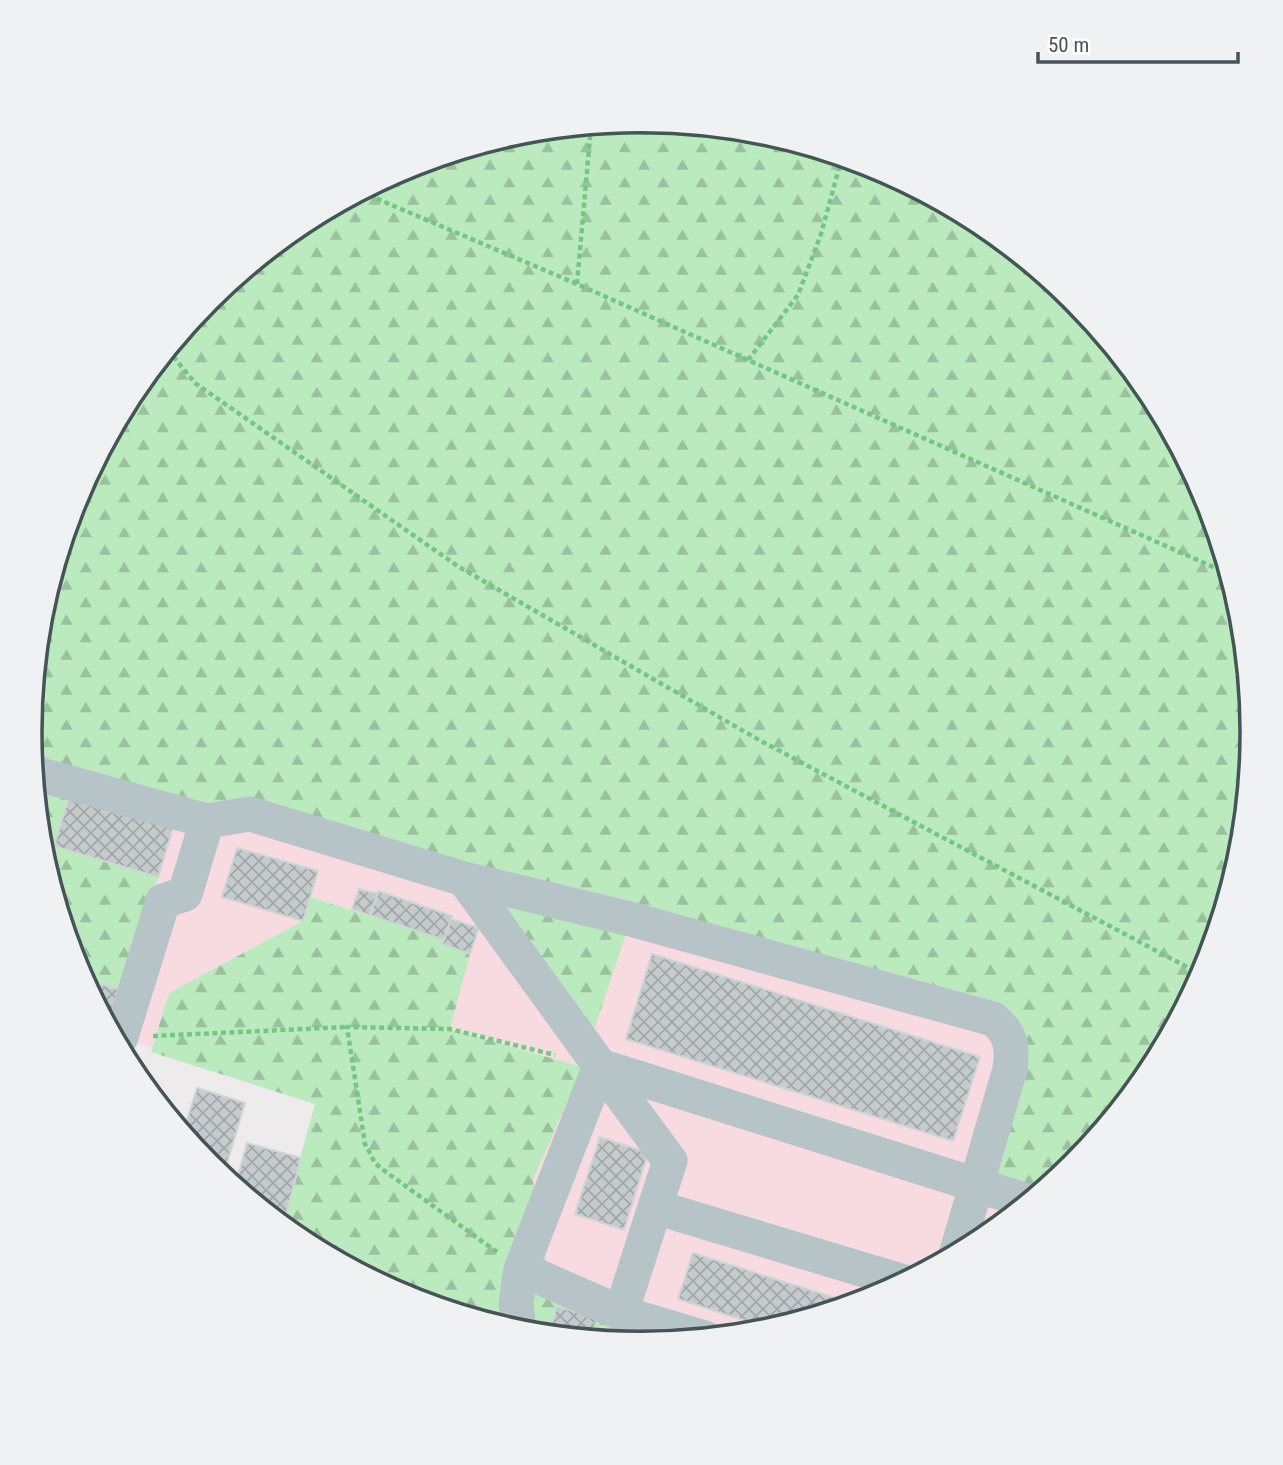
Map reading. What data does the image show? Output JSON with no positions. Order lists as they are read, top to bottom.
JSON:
{
  "scale_bar": "50 m"
}
